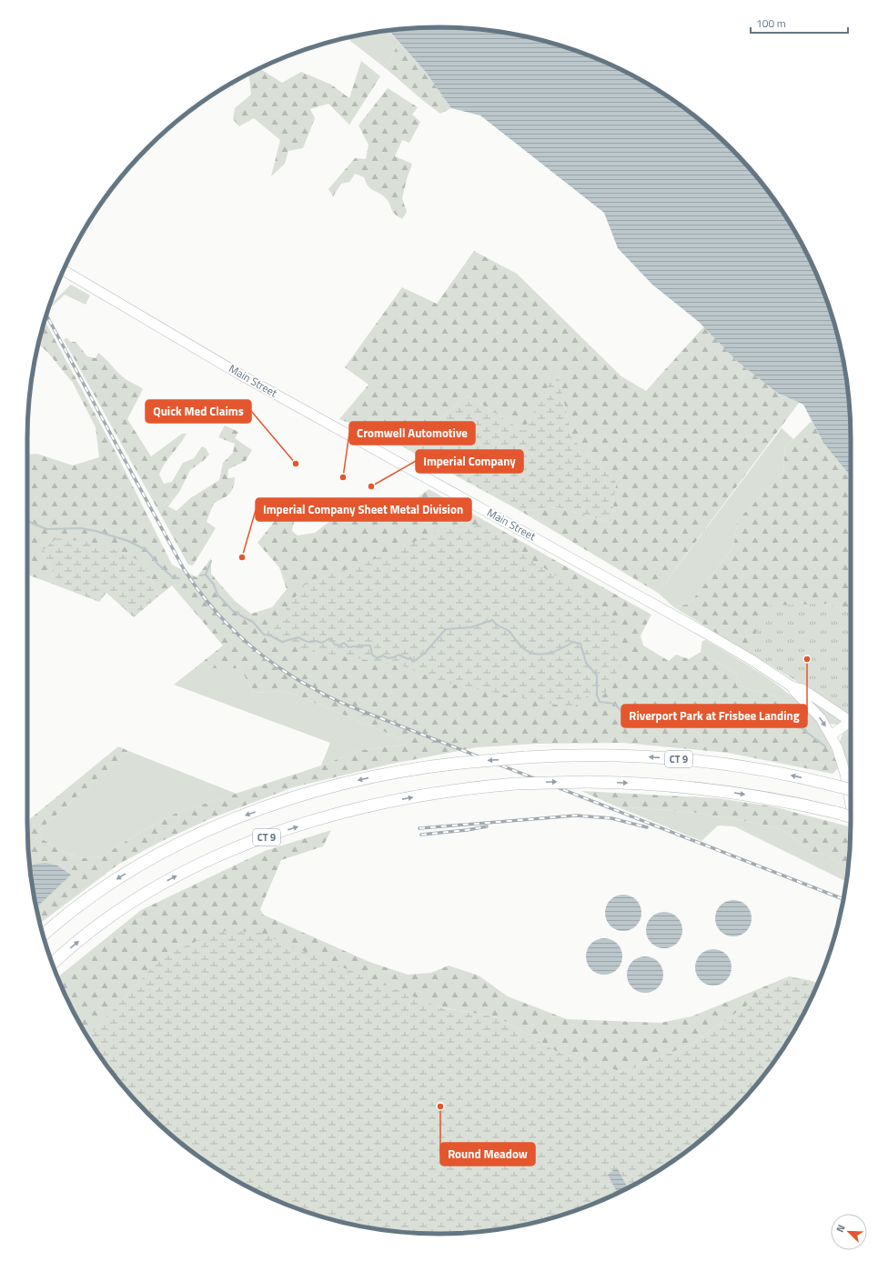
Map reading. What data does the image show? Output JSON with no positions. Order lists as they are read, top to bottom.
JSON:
{
  "streets": {
    "highway": ["CT 9"],
    "main road": ["Main Street"]
  },
  "places": [
    "Quick Med Claims",
    "Cromwell Automotive",
    "Imperial Company",
    "Imperial Company Sheet Metal Division",
    "Riverport Park at Frisbee Landing",
    "Round Meadow"
  ],
  "scale_bar": "100 m",
  "north": "top left"
}
